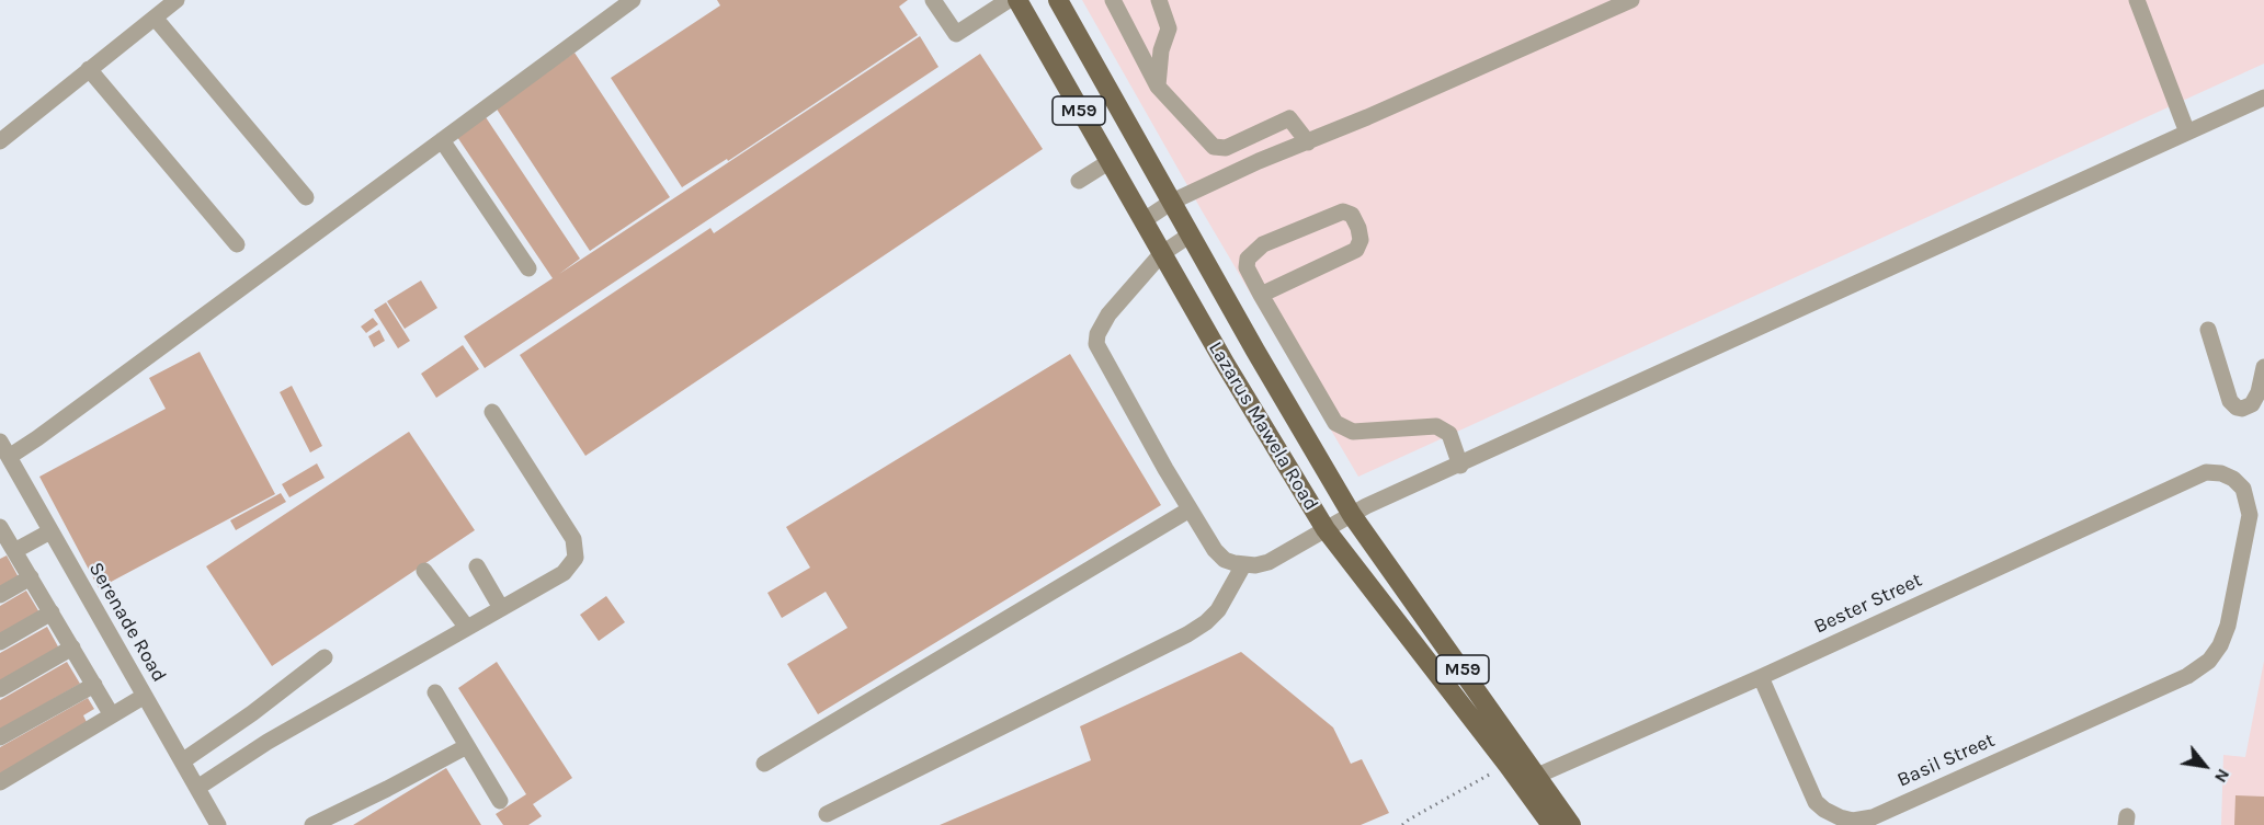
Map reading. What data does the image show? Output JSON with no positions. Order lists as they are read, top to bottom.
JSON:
{
  "streets": {
    "main road": ["M59", "Lazarus Mawela Road"],
    "street": ["Bester Street", "Serenade Road", "Basil Street"]
  },
  "crossings": [
    ["Lazarus Mawela Road", "Bester Street"],
    ["Bester Street", "Basil Street"]
  ],
  "north": "bottom right"
}
